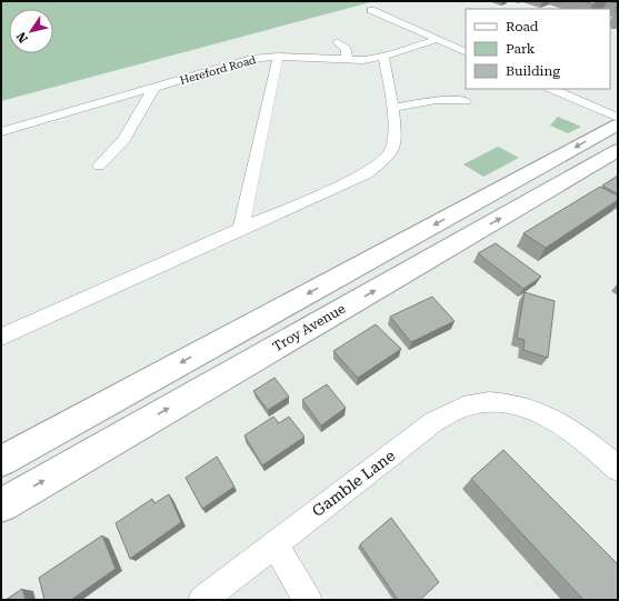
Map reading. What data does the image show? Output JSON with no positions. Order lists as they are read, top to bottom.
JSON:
{
  "streets": {
    "main road": ["Troy Avenue"],
    "street": ["Hereford Road", "Gamble Lane"]
  },
  "legend": ["Road", "Park", "Building"],
  "north": "bottom left"
}
